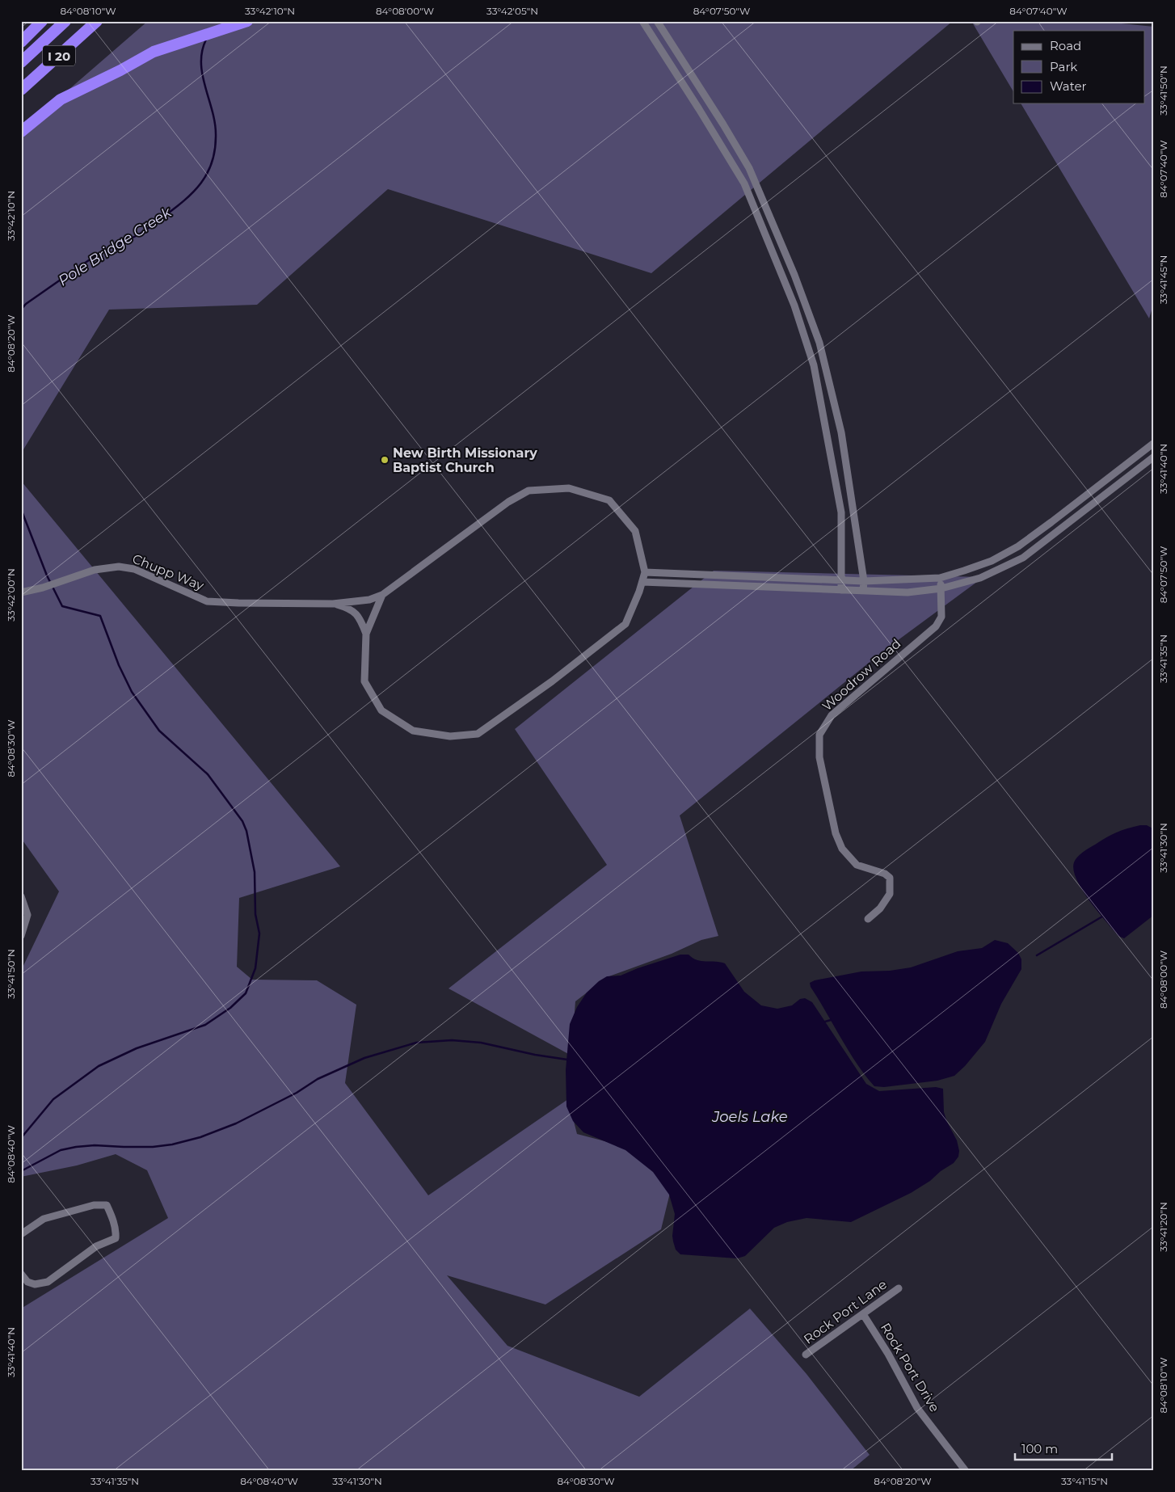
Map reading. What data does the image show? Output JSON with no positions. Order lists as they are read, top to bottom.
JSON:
{
  "streets": {
    "highway": ["I 20"],
    "street": [
      "Chupp Way",
      "Woodrow Road",
      "Rock Port Lane",
      "Rock Port Drive"
    ]
  },
  "crossings": [
    ["Rock Port Lane", "Rock Port Drive"]
  ],
  "water": ["Pole Bridge Creek", "Joels Lake"],
  "places": ["New Birth Missionary Baptist Church"],
  "legend": ["Road", "Park", "Water"],
  "scale_bar": "100 m",
  "coordinates": [
    "84°08'10\"W",
    "33°42'10\"N",
    "84°08'00\"W",
    "33°42'05\"N",
    "84°07'50\"W",
    "84°07'40\"W",
    "33°41'50\"N",
    "33°41'45\"N",
    "84°08'20\"W",
    "33°41'40\"N",
    "33°42'00\"N",
    "33°41'35\"N",
    "84°08'30\"W",
    "33°41'30\"N",
    "84°08'40\"W",
    "33°41'20\"N",
    "33°41'15\"N"
  ]
}
